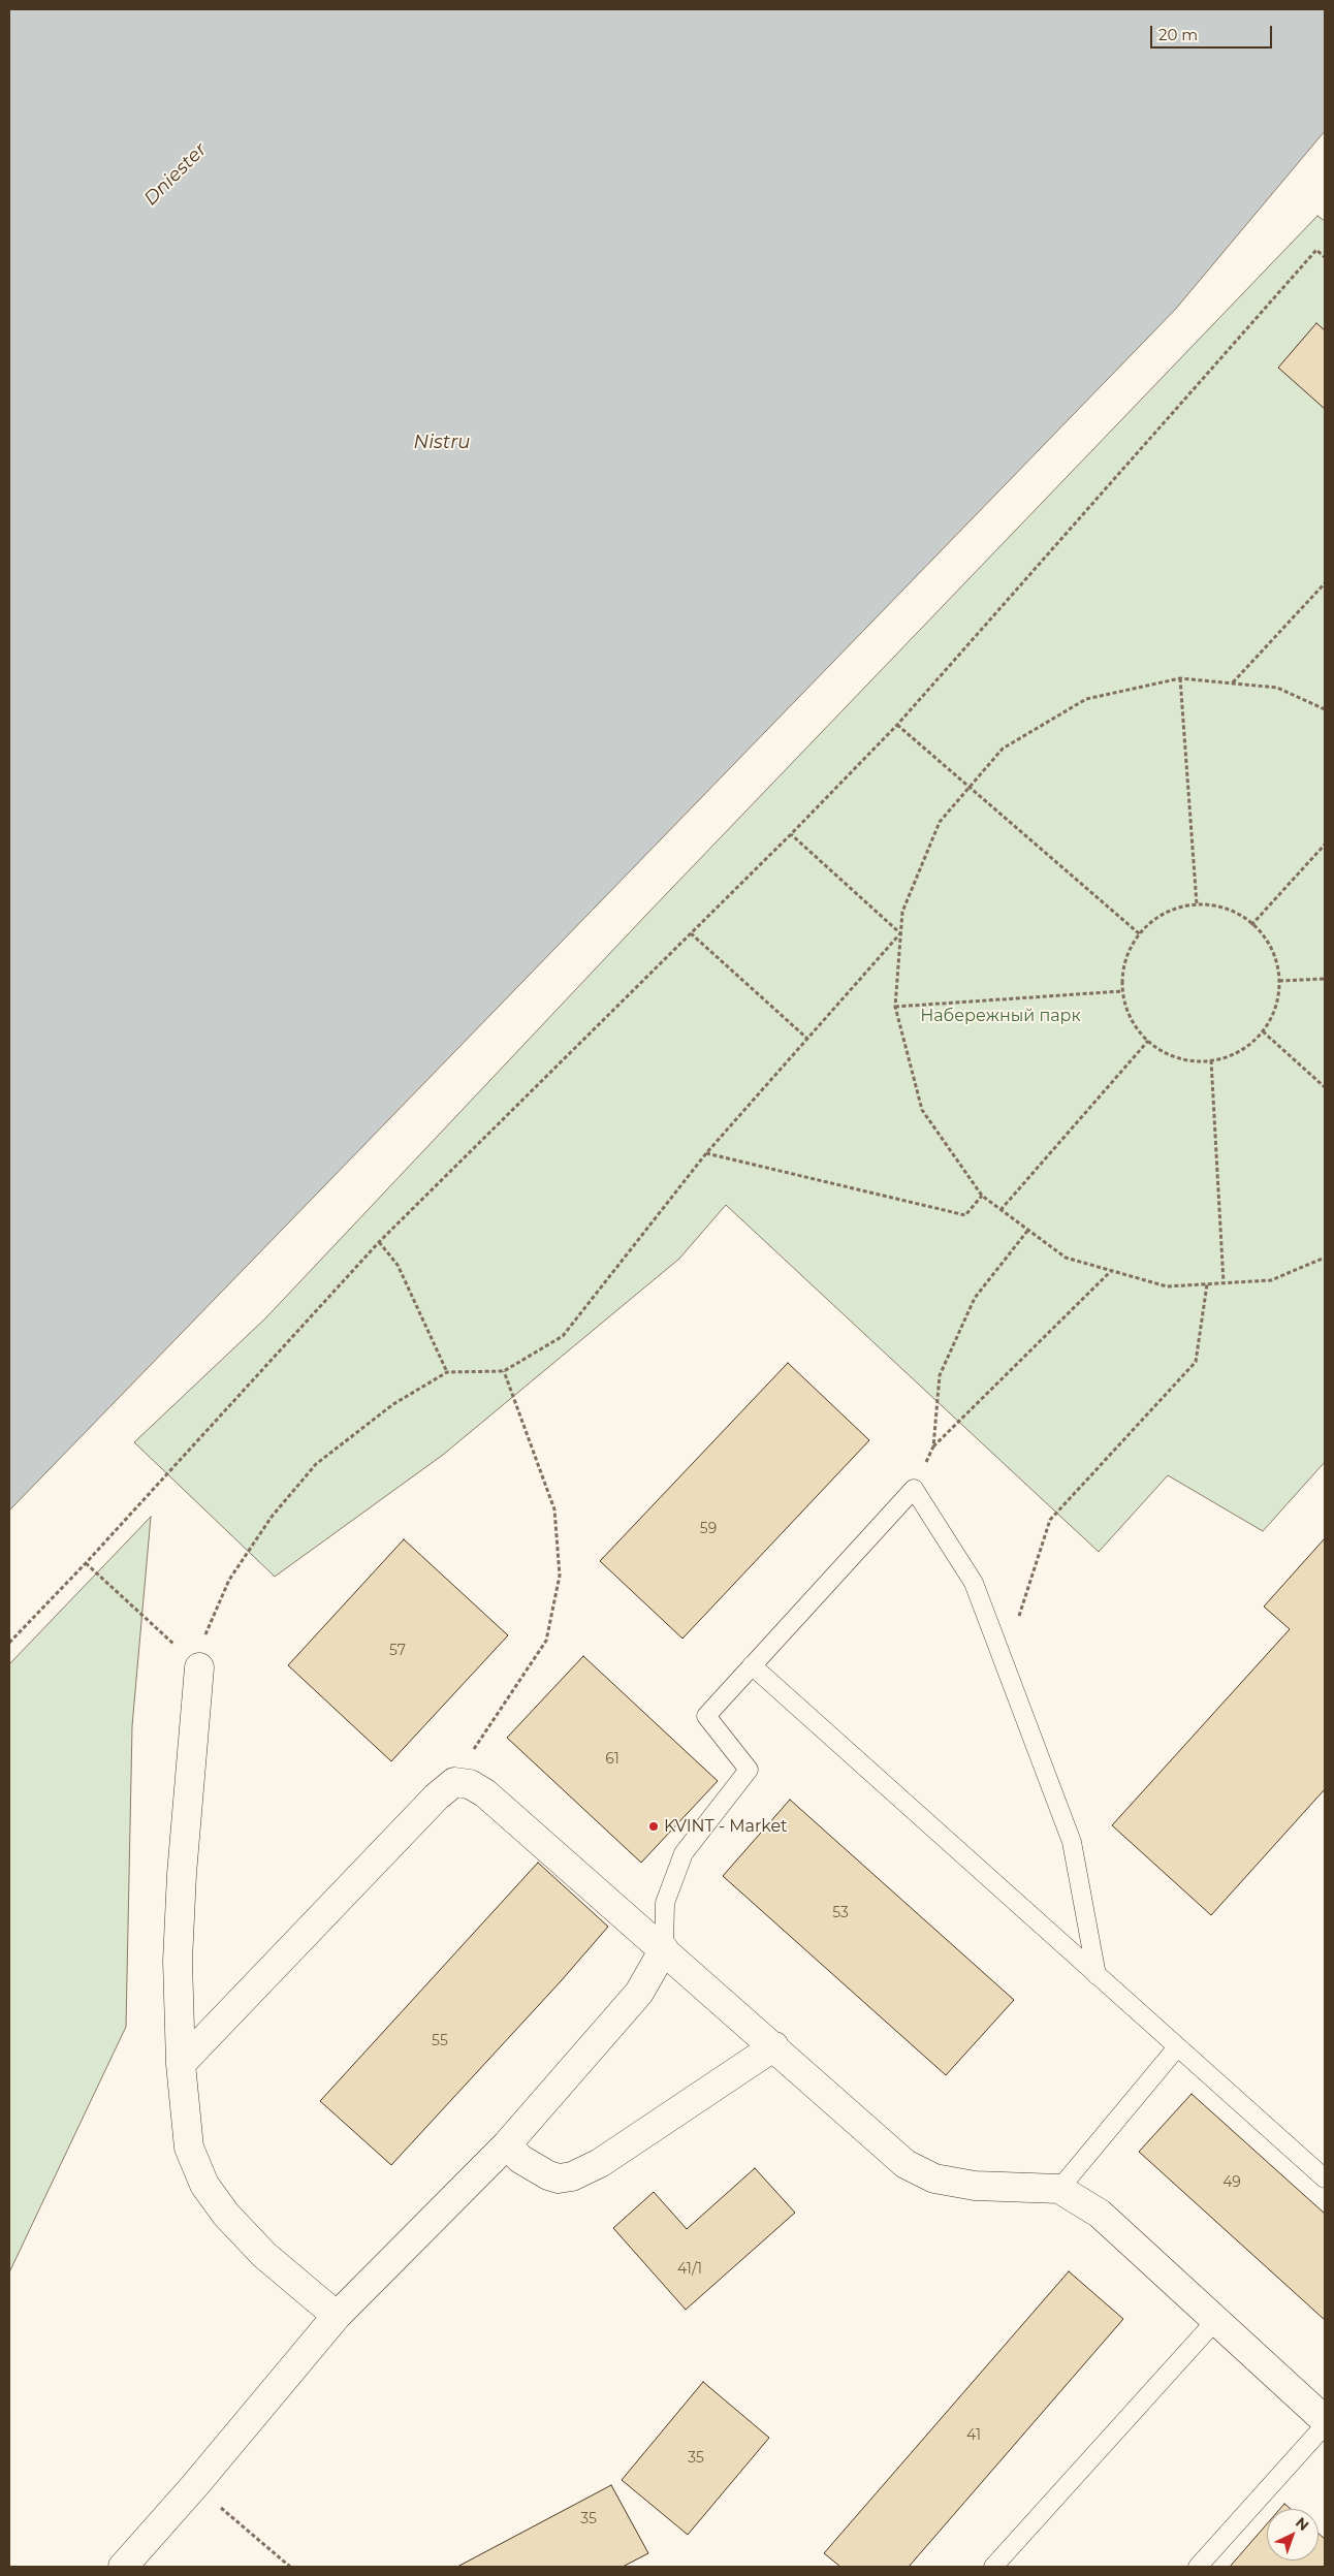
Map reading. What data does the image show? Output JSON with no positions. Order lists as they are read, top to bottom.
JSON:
{
  "water": ["Dniester", "Nistru"],
  "parks": ["Набережный парк"],
  "places": ["KVINT - Market"],
  "house_numbers": [
    "59",
    "57",
    "61",
    "53",
    "55",
    "49",
    "41/1",
    "41",
    "35",
    "35"
  ],
  "scale_bar": "20 m",
  "north": "top right"
}
